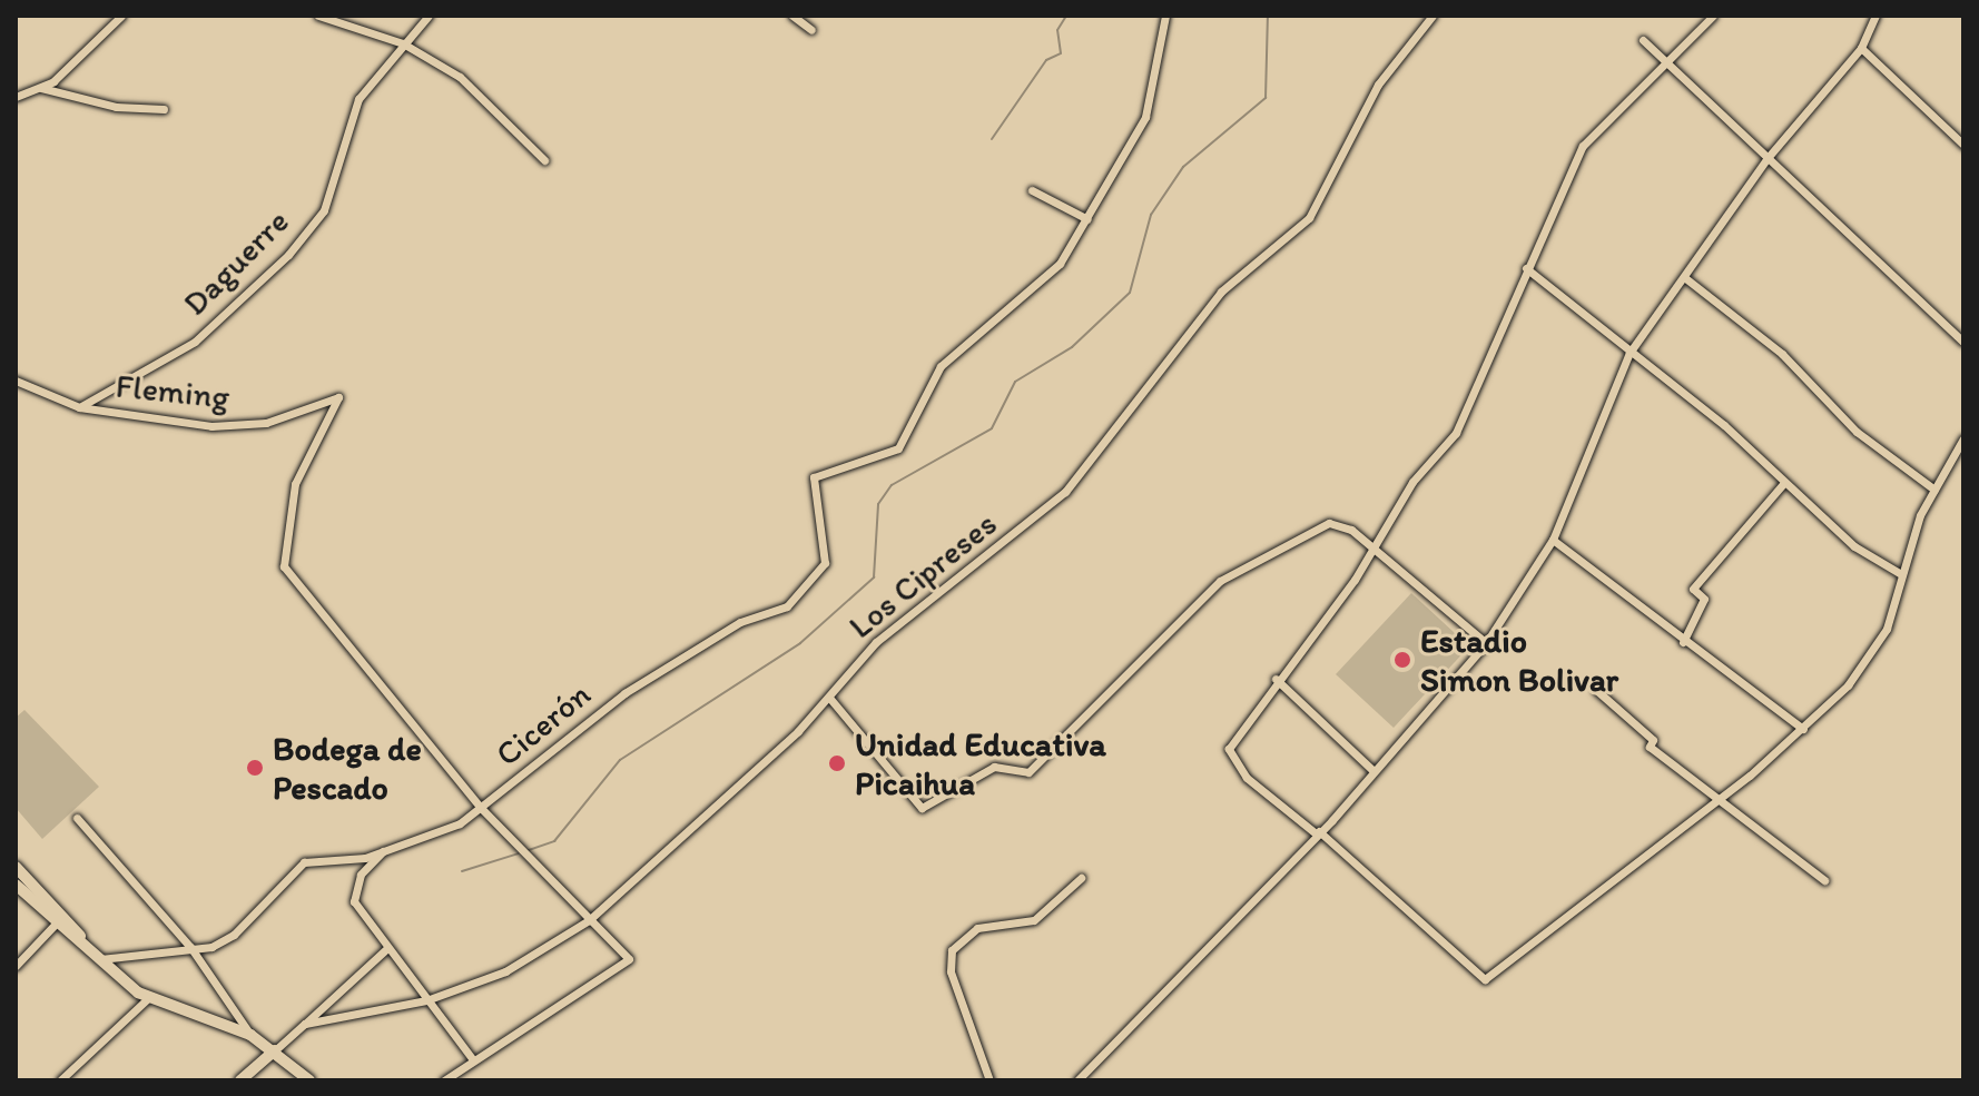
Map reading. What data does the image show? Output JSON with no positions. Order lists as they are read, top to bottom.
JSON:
{
  "streets": {
    "street": [
      "Daguerre",
      "Fleming",
      "Los Cipreses",
      "Cicerón"
    ]
  },
  "crossings": [
    ["Daguerre", "Fleming"],
    ["Fleming", "Cicerón"]
  ],
  "places": ["Estadio Simon Bolivar", "Unidad Educativa Picaihua", "Bodega de Pescado"]
}
